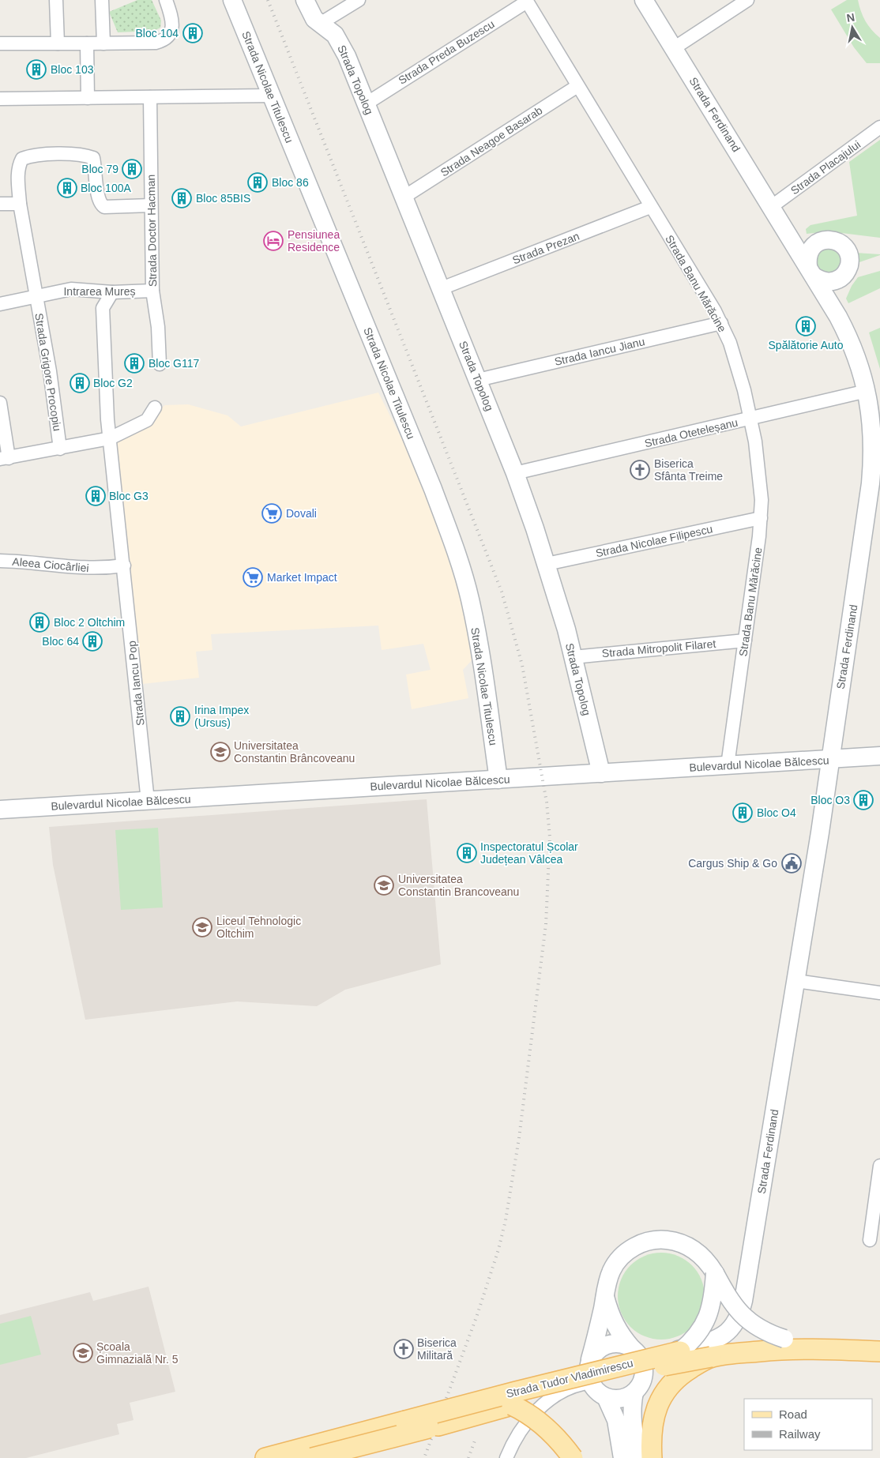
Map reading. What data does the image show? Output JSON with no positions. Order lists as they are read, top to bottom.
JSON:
{
  "streets": {
    "main road": [
      "Strada Topolog",
      "Strada Nicolae Titulescu",
      "Strada Ferdinand",
      "Bulevardul Nicolae Bălcescu",
      "Strada Tudor Vladimirescu"
    ],
    "street": [
      "Strada Preda Buzescu",
      "Strada Neagoe Basarab",
      "Strada Placajului",
      "Strada Doctor Hacman",
      "Strada Prezan",
      "Strada Banu Mărăcine",
      "Intrarea Mureș",
      "Strada Iancu Jianu",
      "Strada Grigore Procopiu",
      "Strada Oteteleșanu",
      "Strada Nicolae Filipescu",
      "Aleea Ciocârliei",
      "Strada Mitropolit Filaret",
      "Strada Iancu Pop"
    ]
  },
  "crossings": [
    ["Strada Preda Buzescu", "Strada Topolog"],
    ["Strada Preda Buzescu", "Strada Banu Mărăcine"],
    ["Strada Topolog", "Strada Neagoe Basarab"],
    ["Strada Topolog", "Strada Prezan"],
    ["Strada Topolog", "Strada Iancu Jianu"],
    ["Strada Topolog", "Strada Oteteleșanu"],
    ["Strada Topolog", "Strada Nicolae Filipescu"],
    ["Strada Topolog", "Strada Mitropolit Filaret"],
    ["Strada Topolog", "Bulevardul Nicolae Bălcescu"],
    ["Strada Nicolae Titulescu", "Bulevardul Nicolae Bălcescu"],
    ["Strada Ferdinand", "Strada Placajului"],
    ["Strada Ferdinand", "Strada Oteteleșanu"],
    ["Strada Ferdinand", "Bulevardul Nicolae Bălcescu"],
    ["Strada Ferdinand", "Strada Tudor Vladimirescu"],
    ["Strada Neagoe Basarab", "Strada Banu Mărăcine"],
    ["Strada Doctor Hacman", "Intrarea Mureș"],
    ["Strada Doctor Hacman", "Strada Grigore Procopiu"],
    ["Strada Prezan", "Strada Banu Mărăcine"],
    ["Strada Banu Mărăcine", "Strada Iancu Jianu"],
    ["Strada Banu Mărăcine", "Strada Oteteleșanu"],
    ["Strada Banu Mărăcine", "Strada Nicolae Filipescu"],
    ["Strada Banu Mărăcine", "Strada Mitropolit Filaret"],
    ["Strada Banu Mărăcine", "Bulevardul Nicolae Bălcescu"],
    ["Intrarea Mureș", "Strada Grigore Procopiu"],
    ["Aleea Ciocârliei", "Strada Iancu Pop"],
    ["Strada Iancu Pop", "Bulevardul Nicolae Bălcescu"]
  ],
  "places": {
    "building": [
      "Bloc 104",
      "Bloc 103",
      "Bloc 79",
      "Bloc 86",
      "Bloc 100A",
      "Bloc 85BIS",
      "Spălătorie Auto",
      "Bloc G117",
      "Bloc G2",
      "Bloc G3",
      "Bloc 2 Oltchim",
      "Bloc 64",
      "Irina Impex (Ursus)",
      "Bloc O3",
      "Bloc O4",
      "Inspectoratul Școlar Județean Vâlcea"
    ],
    "hotel": ["Pensiunea Residence"],
    "church": ["Biserica Sfânta Treime", "Biserica Militară"],
    "supermarket": ["Dovali", "Market Impact"],
    "school or university": [
      "Universitatea Constantin Brâncoveanu",
      "Universitatea Constantin Brancoveanu",
      "Liceul Tehnologic Oltchim",
      "Școala Gimnazială Nr. 5"
    ],
    "public building": ["Cargus Ship & Go"]
  },
  "legend": ["Road", "Railway"],
  "north": "top"
}
